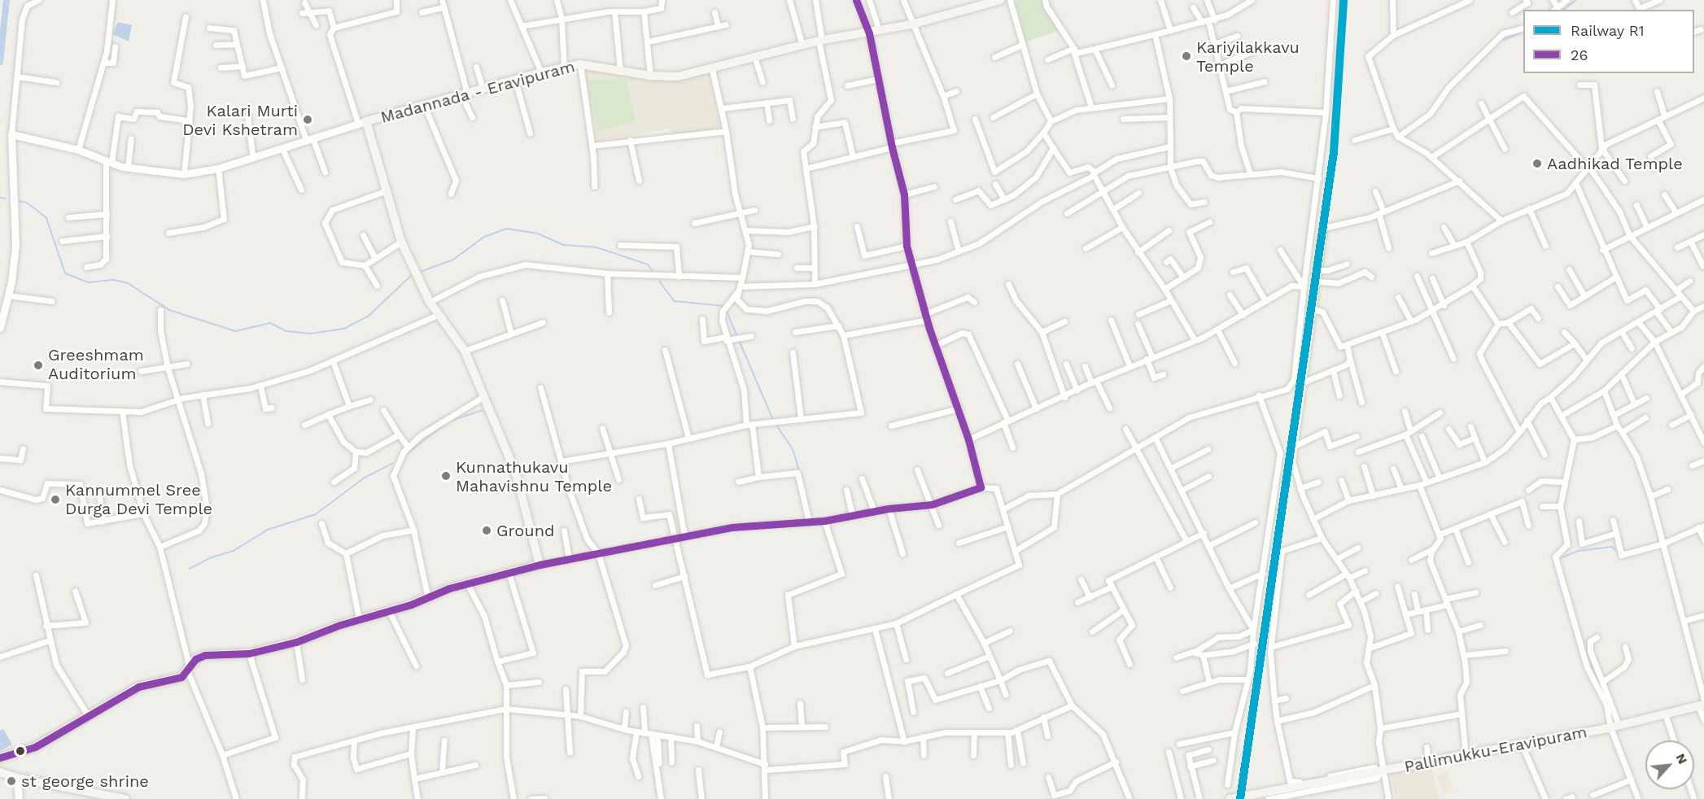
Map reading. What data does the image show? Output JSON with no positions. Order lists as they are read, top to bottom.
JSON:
{
  "streets": {
    "main road": ["Madannada - Eravipuram", "Pallimukku-Eravipuram"]
  },
  "places": [
    "Kariyilakkavu Temple",
    "Kalari Murti Devi Kshetram",
    "Aadhikad Temple",
    "Greeshmam Auditorium",
    "Kunnathukavu Mahavishnu Temple",
    "Kannummel Sree Durga Devi Temple",
    "Ground",
    "st george shrine"
  ],
  "lines": ["rail line R1", "transit line 26"],
  "legend": ["Railway R1", "26"],
  "north": "top right"
}
